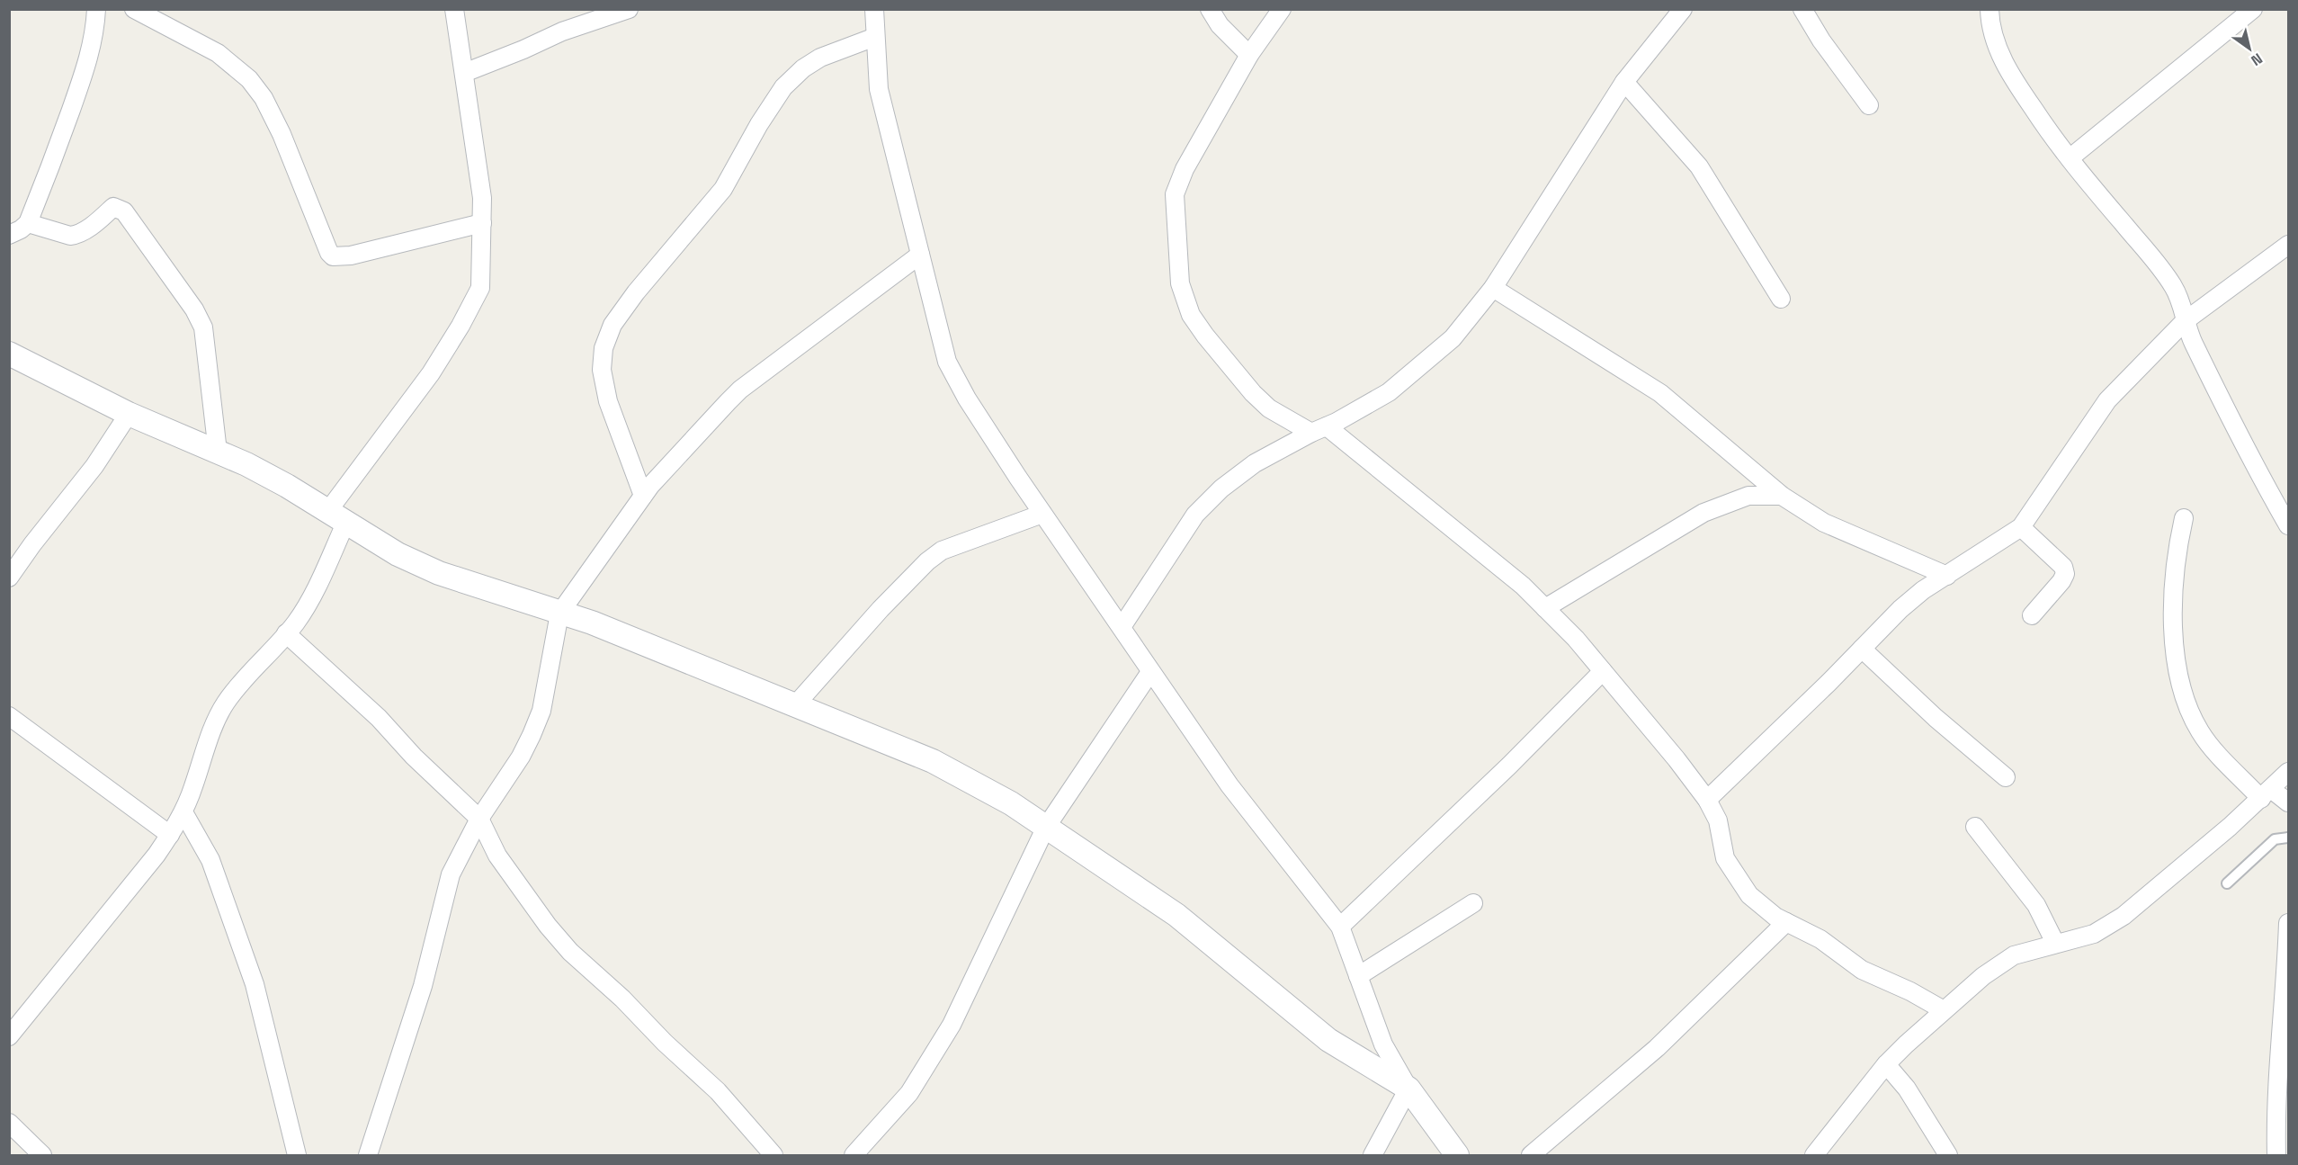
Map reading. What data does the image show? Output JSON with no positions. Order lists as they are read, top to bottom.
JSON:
{
  "north": "bottom right"
}
